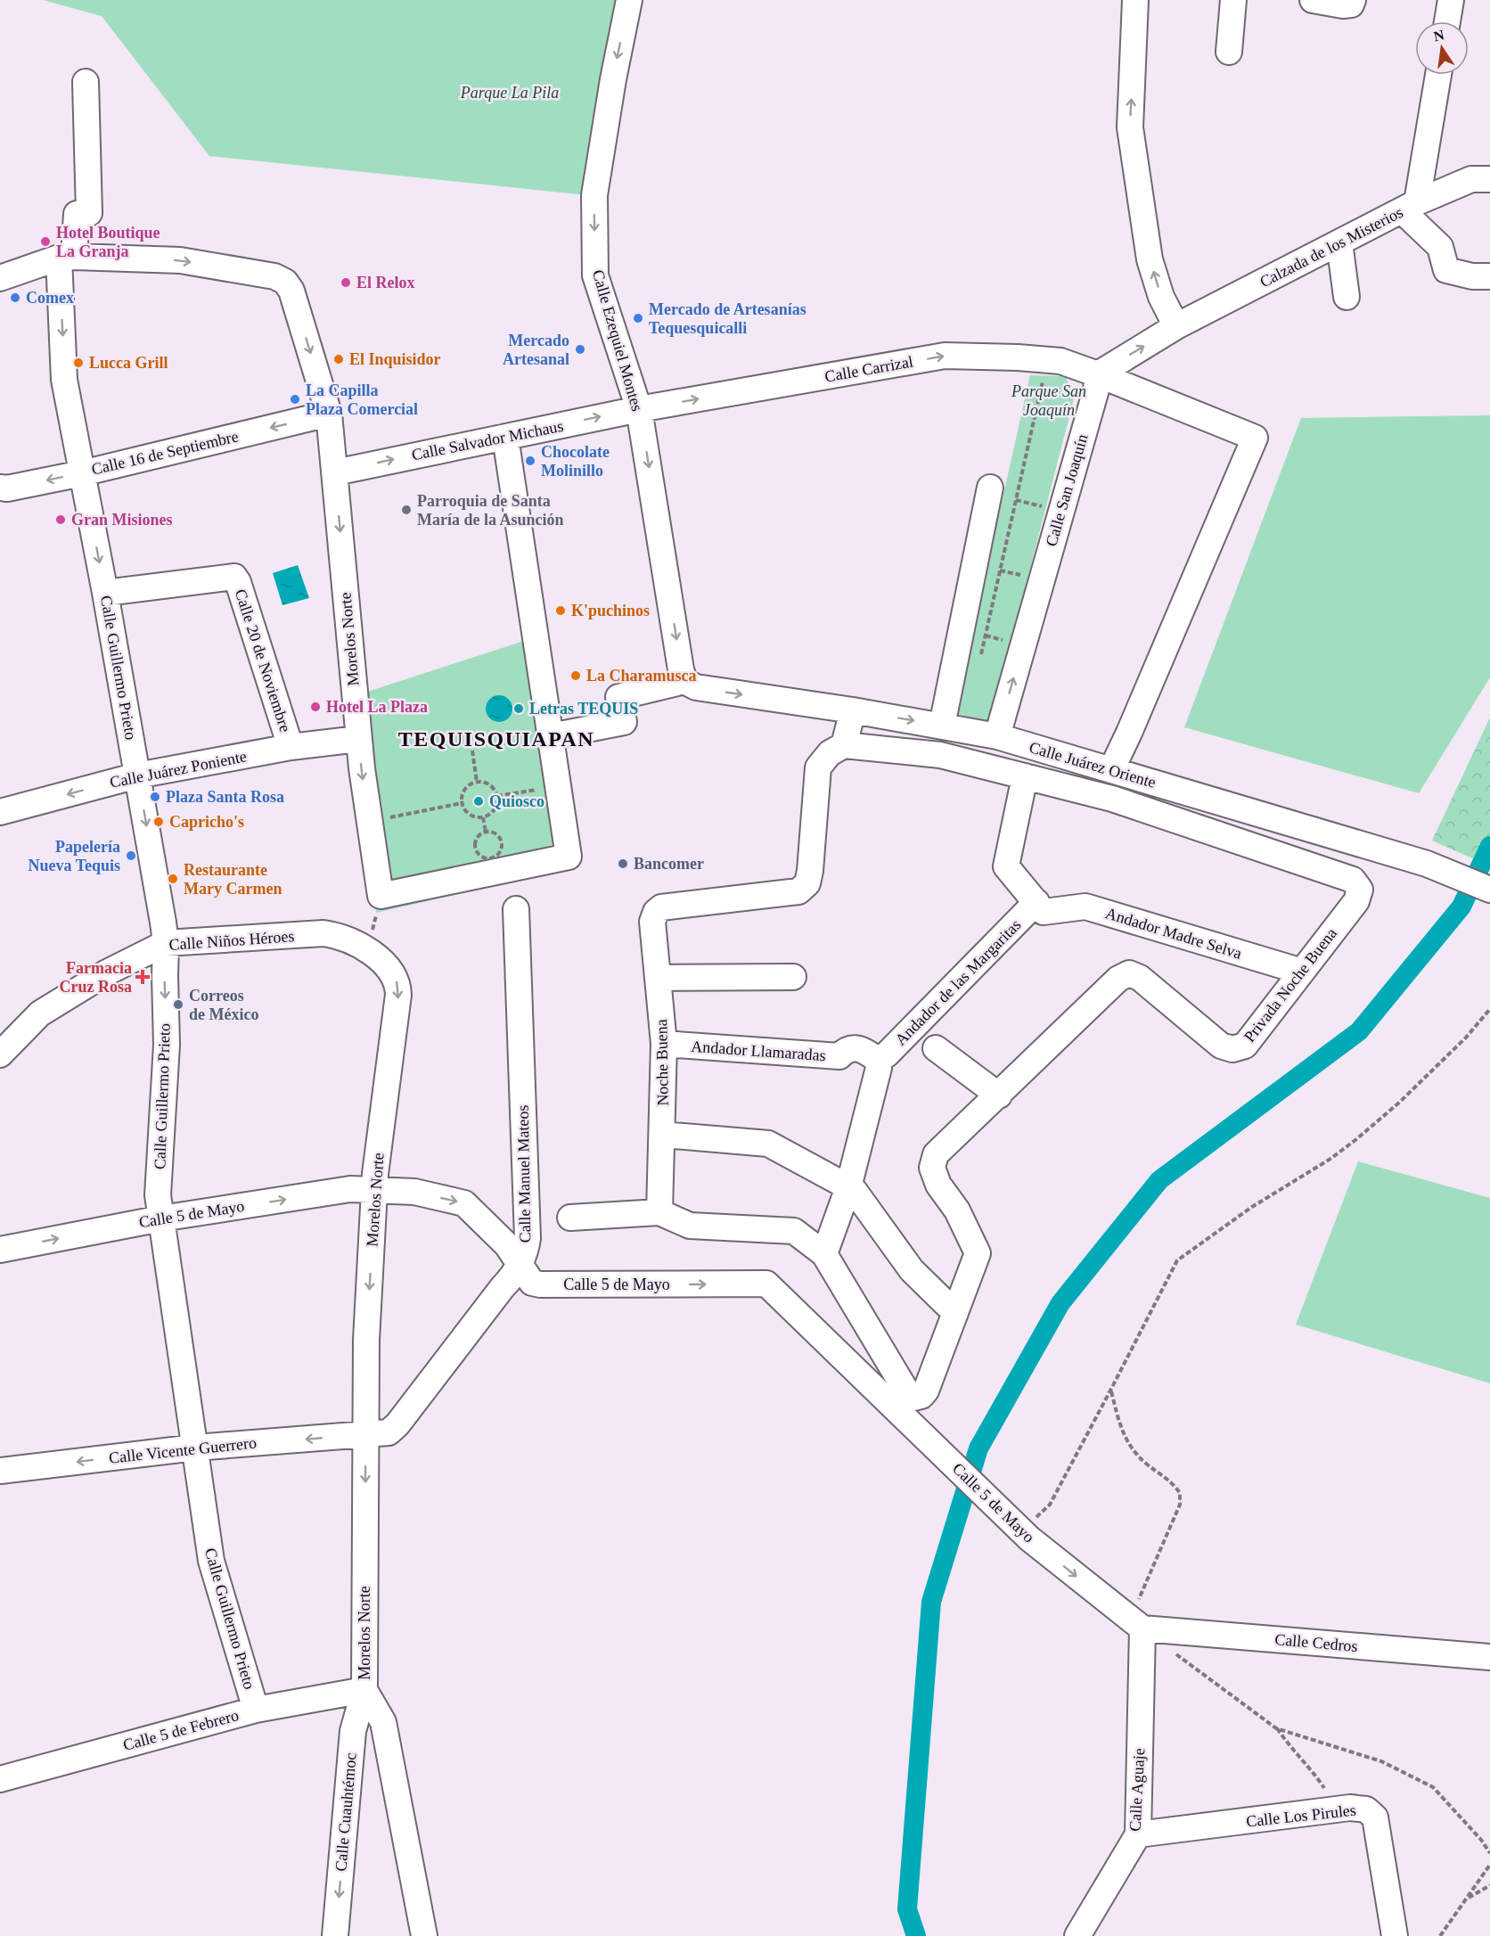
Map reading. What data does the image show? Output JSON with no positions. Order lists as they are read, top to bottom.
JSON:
{
  "streets": {
    "street": [
      "Calzada de los Misterios",
      "Calle Ezequiel Montes",
      "Calle Carrizal",
      "Calle Salvador Michaus",
      "Calle 16 de Septiembre",
      "Calle San Joaquín",
      "Morelos Norte",
      "Calle 20 de Noviembre",
      "Calle Guillermo Prieto",
      "Calle Juárez Oriente",
      "Calle Juárez Poniente",
      "Andador Madre Selva",
      "Calle Niños Héroes",
      "Andador de las Margaritas",
      "Privada Noche Buena",
      "Andador Llamaradas",
      "Noche Buena",
      "Calle Manuel Mateos",
      "Calle 5 de Mayo",
      "Calle Vicente Guerrero",
      "Calle Cedros",
      "Calle 5 de Febrero",
      "Calle Aguaje",
      "Calle Cuauhtémoc",
      "Calle Los Pirules"
    ]
  },
  "crossings": [
    ["Calle Ezequiel Montes", "Calle Carrizal"],
    ["Calle Ezequiel Montes", "Calle Salvador Michaus"],
    ["Calle Ezequiel Montes", "Calle Juárez Oriente"],
    ["Calle Carrizal", "Calle Salvador Michaus"],
    ["Calle Carrizal", "Calle San Joaquín"],
    ["Calle Carrizal", "Calle Juárez Oriente"],
    ["Calle Salvador Michaus", "Morelos Norte"],
    ["Calle 16 de Septiembre", "Morelos Norte"],
    ["Calle 16 de Septiembre", "Calle Guillermo Prieto"],
    ["Calle San Joaquín", "Calle Juárez Oriente"],
    ["Morelos Norte", "Calle Guillermo Prieto"],
    ["Morelos Norte", "Calle Juárez Poniente"],
    ["Morelos Norte", "Calle Niños Héroes"],
    ["Morelos Norte", "Calle Manuel Mateos"],
    ["Morelos Norte", "Calle 5 de Mayo"],
    ["Morelos Norte", "Calle Vicente Guerrero"],
    ["Morelos Norte", "Calle 5 de Febrero"],
    ["Morelos Norte", "Calle Cuauhtémoc"],
    ["Calle 20 de Noviembre", "Calle Guillermo Prieto"],
    ["Calle 20 de Noviembre", "Calle Juárez Poniente"],
    ["Calle Guillermo Prieto", "Calle Juárez Poniente"],
    ["Calle Guillermo Prieto", "Calle Niños Héroes"],
    ["Calle Guillermo Prieto", "Calle 5 de Mayo"],
    ["Calle Guillermo Prieto", "Calle Vicente Guerrero"],
    ["Calle Guillermo Prieto", "Calle 5 de Febrero"],
    ["Andador Madre Selva", "Andador de las Margaritas"],
    ["Andador Madre Selva", "Privada Noche Buena"],
    ["Andador de las Margaritas", "Andador Llamaradas"],
    ["Privada Noche Buena", "Noche Buena"],
    ["Andador Llamaradas", "Noche Buena"],
    ["Calle Manuel Mateos", "Calle 5 de Mayo"],
    ["Calle Manuel Mateos", "Calle Vicente Guerrero"],
    ["Calle 5 de Mayo", "Calle Cedros"],
    ["Calle 5 de Mayo", "Calle Aguaje"],
    ["Calle Cedros", "Calle Aguaje"],
    ["Calle 5 de Febrero", "Calle Cuauhtémoc"],
    ["Calle Aguaje", "Calle Los Pirules"]
  ],
  "one_way": [
    "Calle Carrizal",
    "Calle Salvador Michaus",
    "Calle 16 de Septiembre",
    "Morelos Norte",
    "Calle Guillermo Prieto",
    "Calle Juárez Poniente",
    "Calle Vicente Guerrero",
    "Calle Cuauhtémoc"
  ],
  "districts": ["TEQUISQUIAPAN"],
  "parks": ["Parque La Pila", "Parque San Joaquín"],
  "places": {
    "other": [
      "Hotel Boutique La Granja",
      "El Relox",
      "Comex",
      "Mercado de Artesanías Tequesquicalli",
      "Mercado Artesanal",
      "El Inquisidor",
      "Lucca Grill",
      "La Capilla Plaza Comercial",
      "Chocolate Molinillo",
      "Parroquia de Santa María de la Asunción",
      "Gran Misiones",
      "K'puchinos",
      "La Charamusca",
      "Hotel La Plaza",
      "Letras TEQUIS",
      "Plaza Santa Rosa",
      "Quiosco",
      "Capricho's",
      "Papelería Nueva Tequis",
      "Bancomer",
      "Restaurante Mary Carmen",
      "Correos de México"
    ],
    "health": ["Farmacia Cruz Rosa"]
  },
  "north": "top"
}
